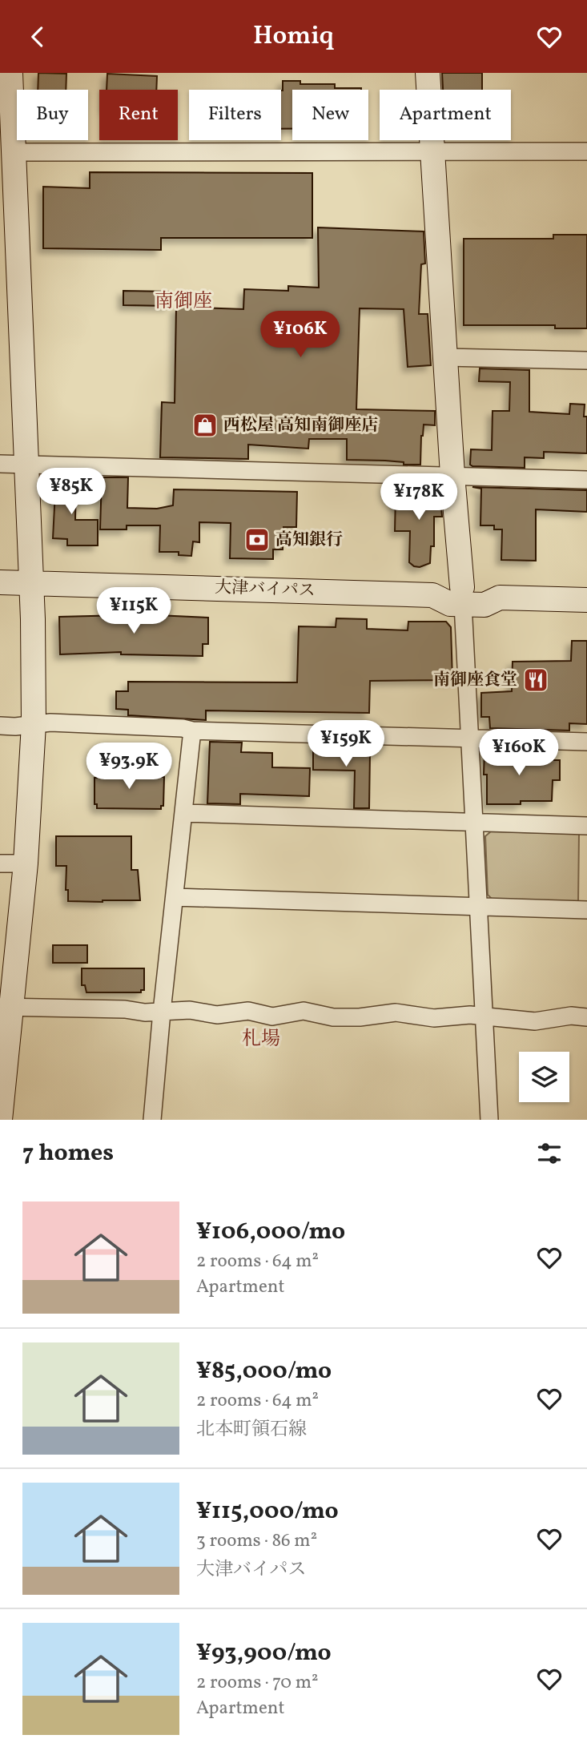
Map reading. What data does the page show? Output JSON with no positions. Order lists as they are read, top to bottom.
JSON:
{
  "streets": {
    "main road": ["大津バイパス"]
  },
  "districts": ["南御座", "札場"],
  "places": {
    "shop": ["西松屋 高知南御座店"],
    "bank": ["高知銀行"],
    "restaurant": ["南御座食堂"]
  },
  "page": {
    "header": "Homiq",
    "chip": [
      "Buy",
      "Rent",
      "Filters",
      "New",
      "Apartment"
    ],
    "price": [
      "¥106K",
      "¥85K",
      "¥178K",
      "¥115K",
      "¥159K",
      "¥160K",
      "¥93.9K"
    ],
    "heading": "7 homes",
    "list": [
      {
        "name": "¥106,000/mo",
        "note": "2 rooms · 64 m² · Apartment"
      },
      {
        "name": "¥85,000/mo",
        "note": "2 rooms · 64 m² · 北本町領石線"
      },
      {
        "name": "¥115,000/mo",
        "note": "3 rooms · 86 m² · 大津バイパス"
      },
      {
        "name": "¥93,900/mo",
        "note": "2 rooms · 70 m² · Apartment"
      }
    ]
  }
}
